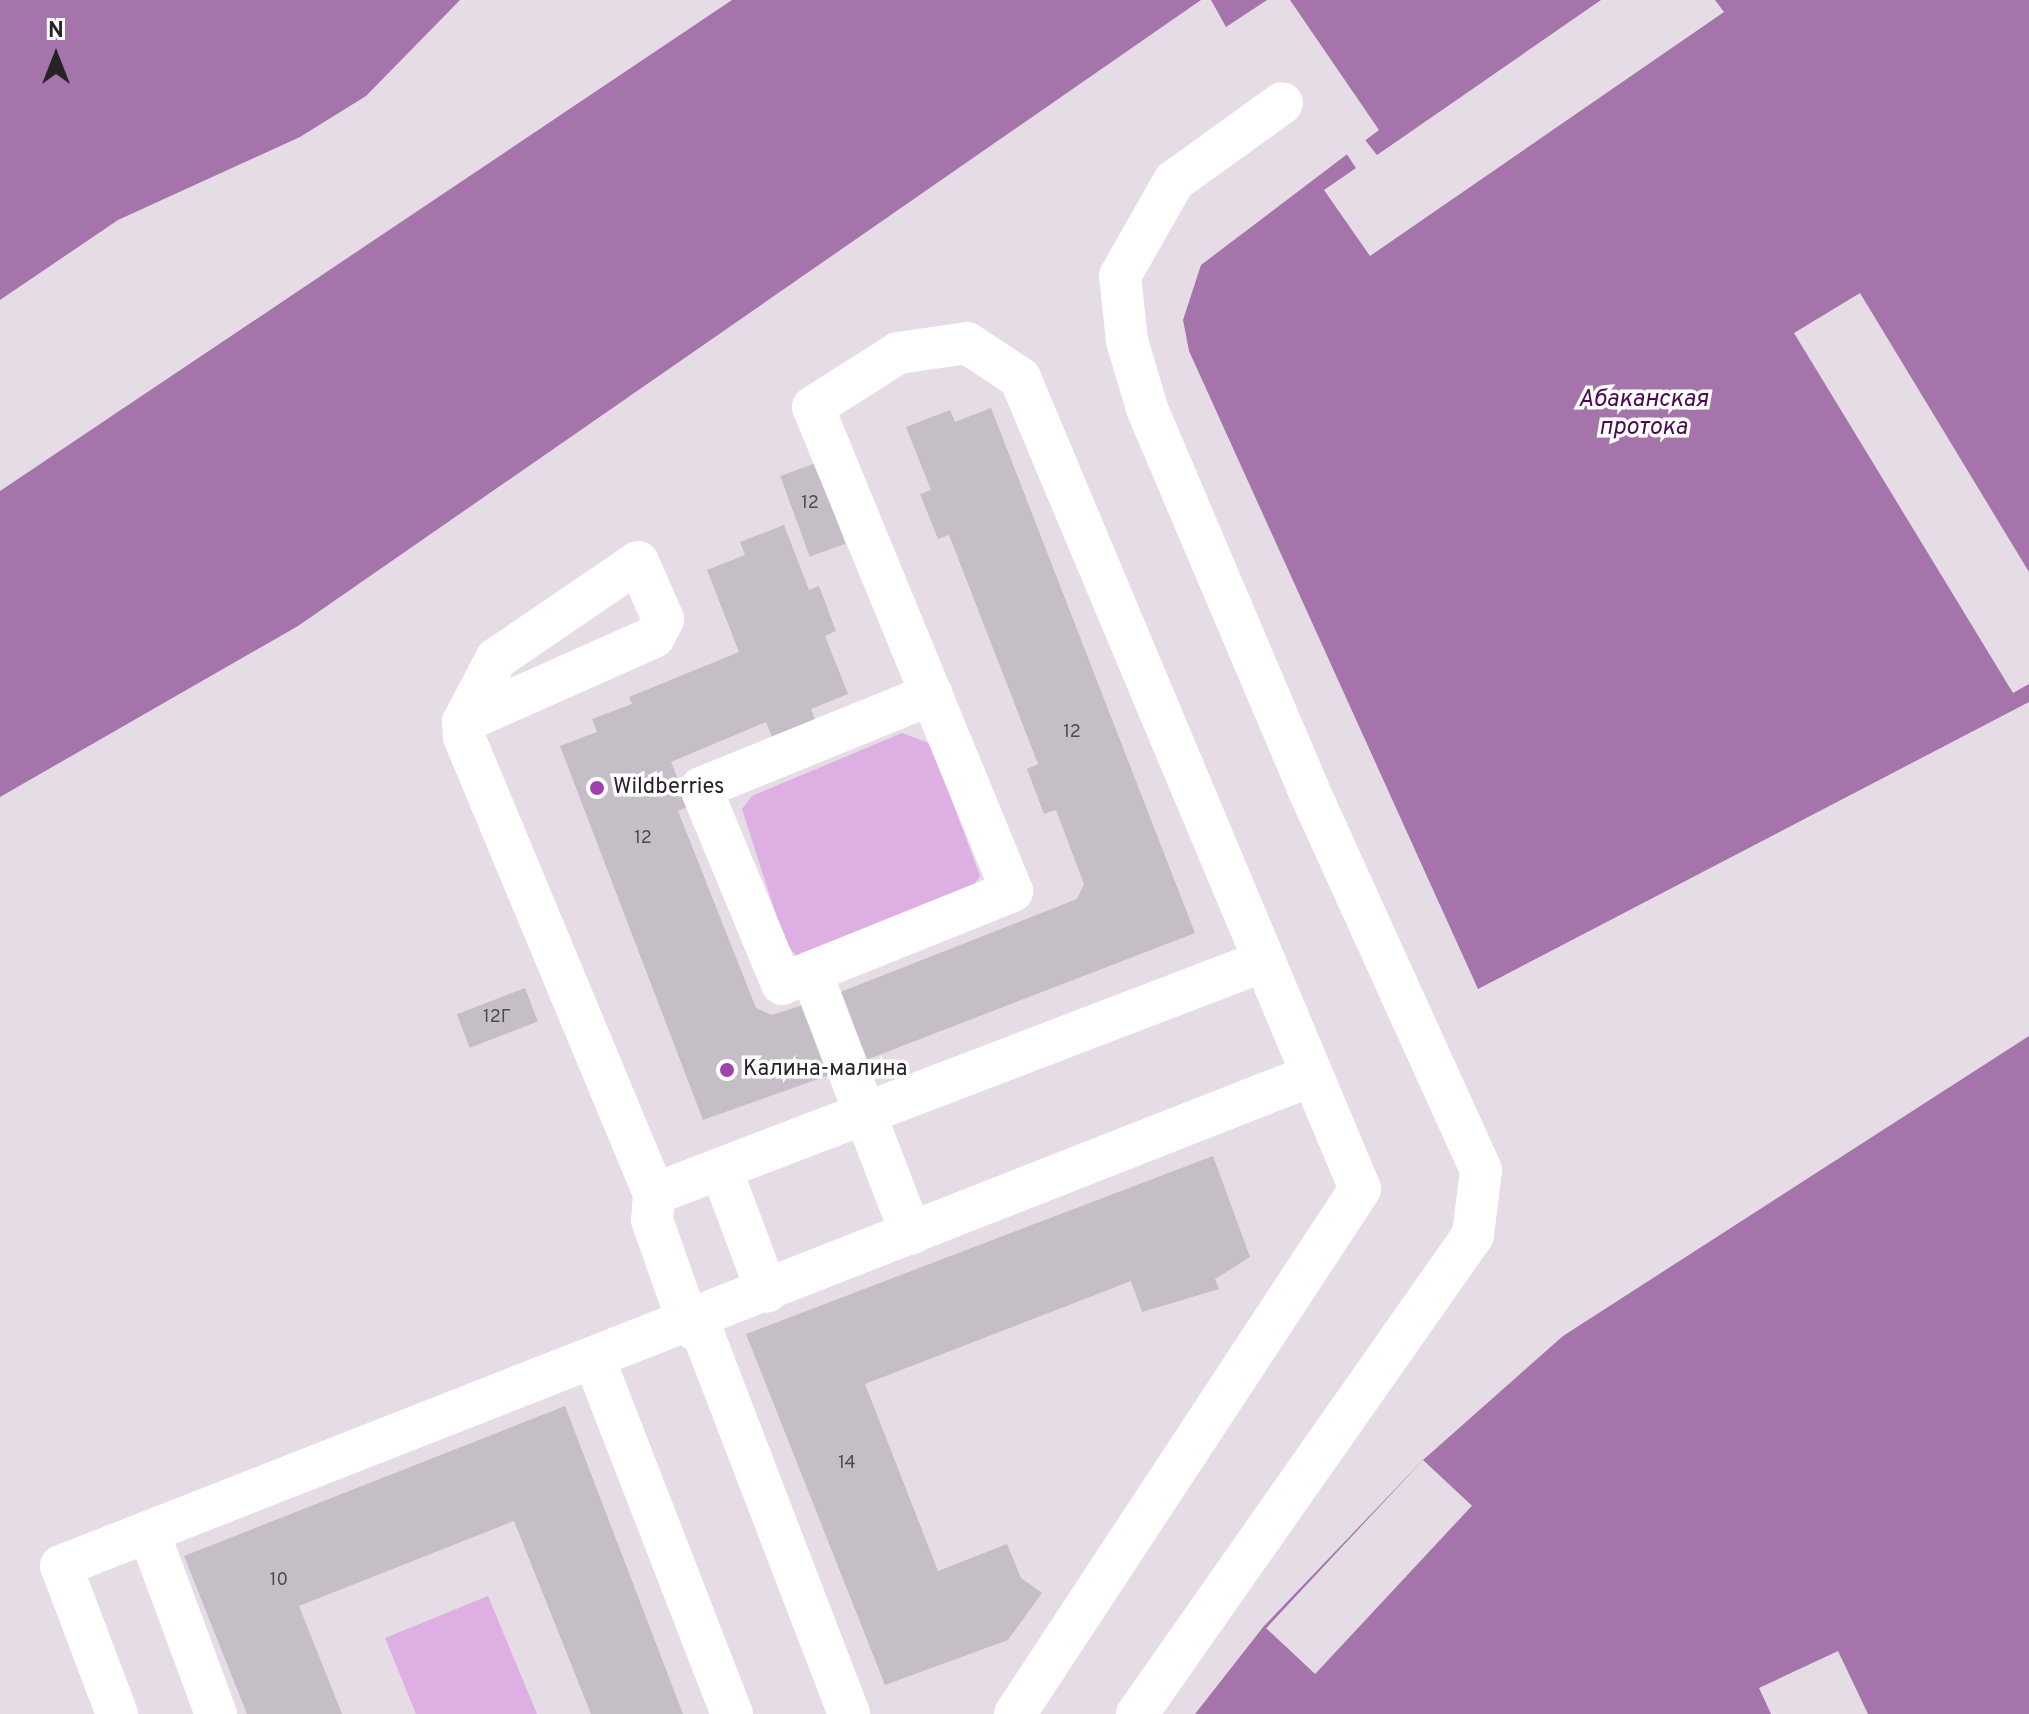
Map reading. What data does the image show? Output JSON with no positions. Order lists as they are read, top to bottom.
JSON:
{
  "water": ["Абаканская протока"],
  "places": ["Wildberries", "Калина-малина"],
  "house_numbers": [
    "12",
    "12",
    "12",
    "12Г",
    "14",
    "10"
  ],
  "north": "top"
}
